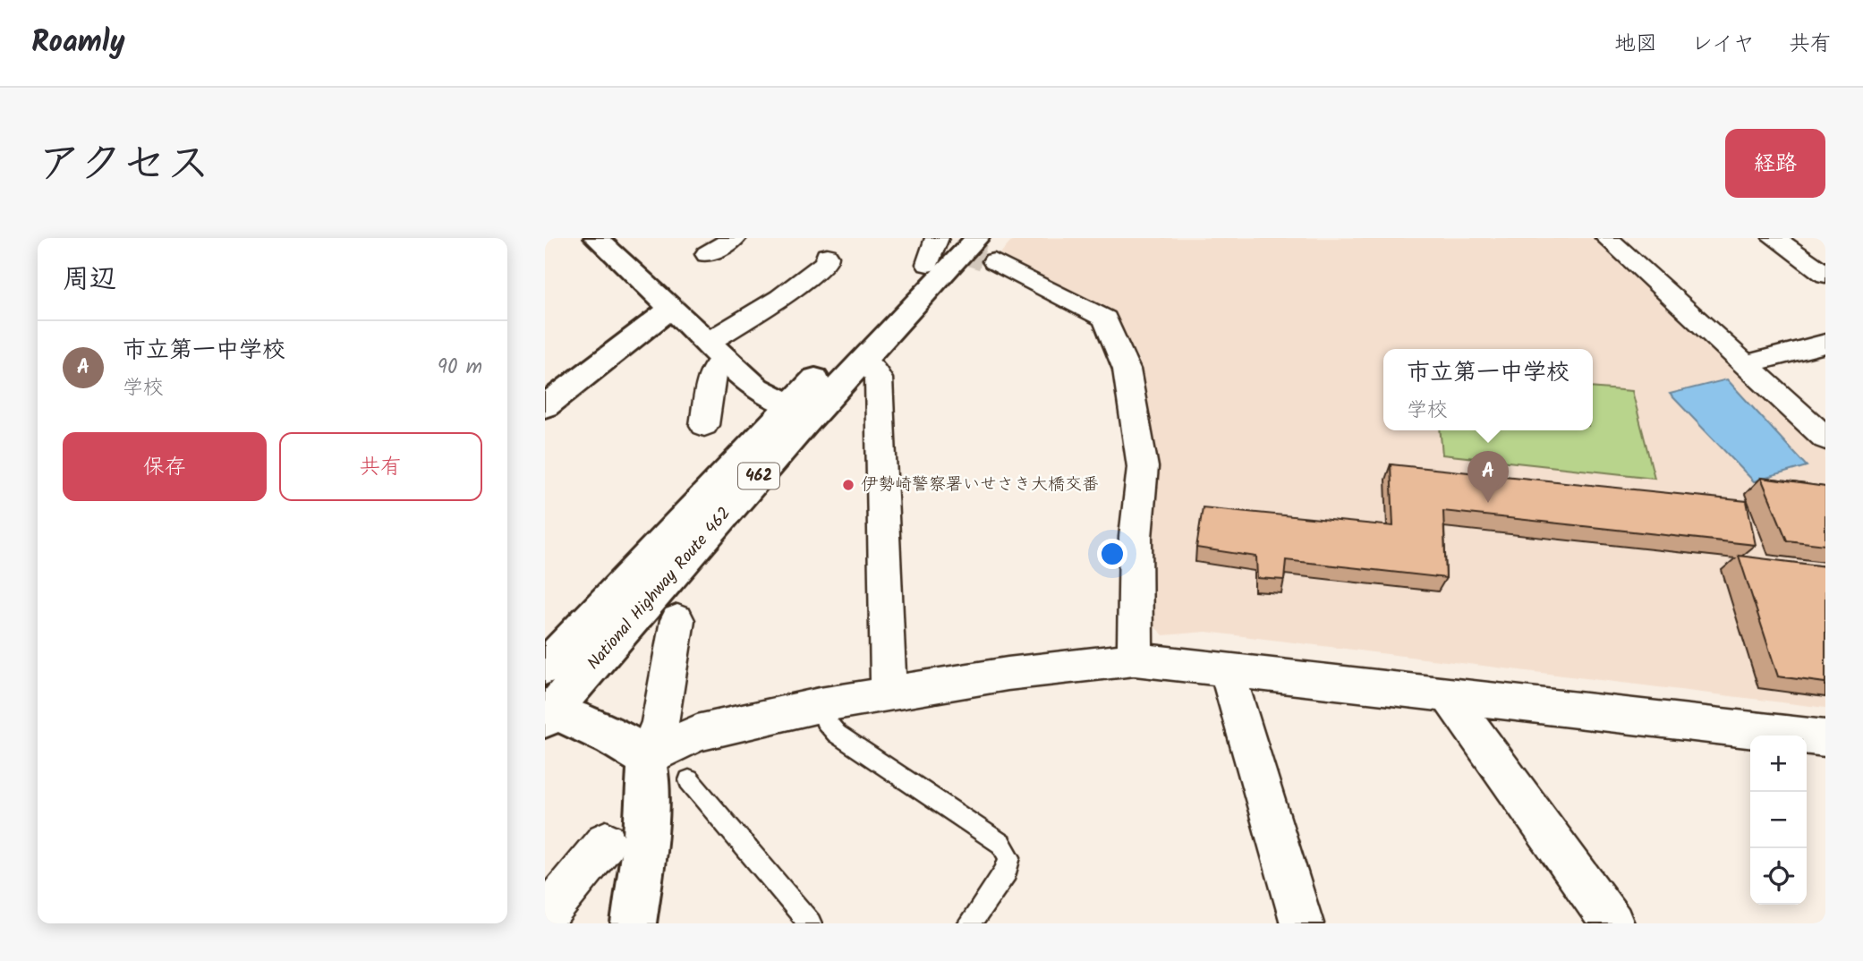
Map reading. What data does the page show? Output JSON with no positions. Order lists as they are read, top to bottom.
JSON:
{
  "streets": {
    "main road": ["462", "National Highway Route 462"]
  },
  "places": ["伊勢崎警察署いせさき大橋交番"],
  "page": {
    "header": "Roamly",
    "nav": ["地図", "レイヤ", "共有"],
    "title": "アクセス",
    "buttons": [
      "経路",
      ["保存", "共有"]
    ],
    "heading": "周辺",
    "list": [
      {
        "mark": "A",
        "name": "市立第一中学校",
        "note": "学校",
        "value": "90 m"
      }
    ],
    "popup": ["市立第一中学校", "学校"],
    "pins": "A",
    "map_buttons": ["+", "−"]
  }
}
